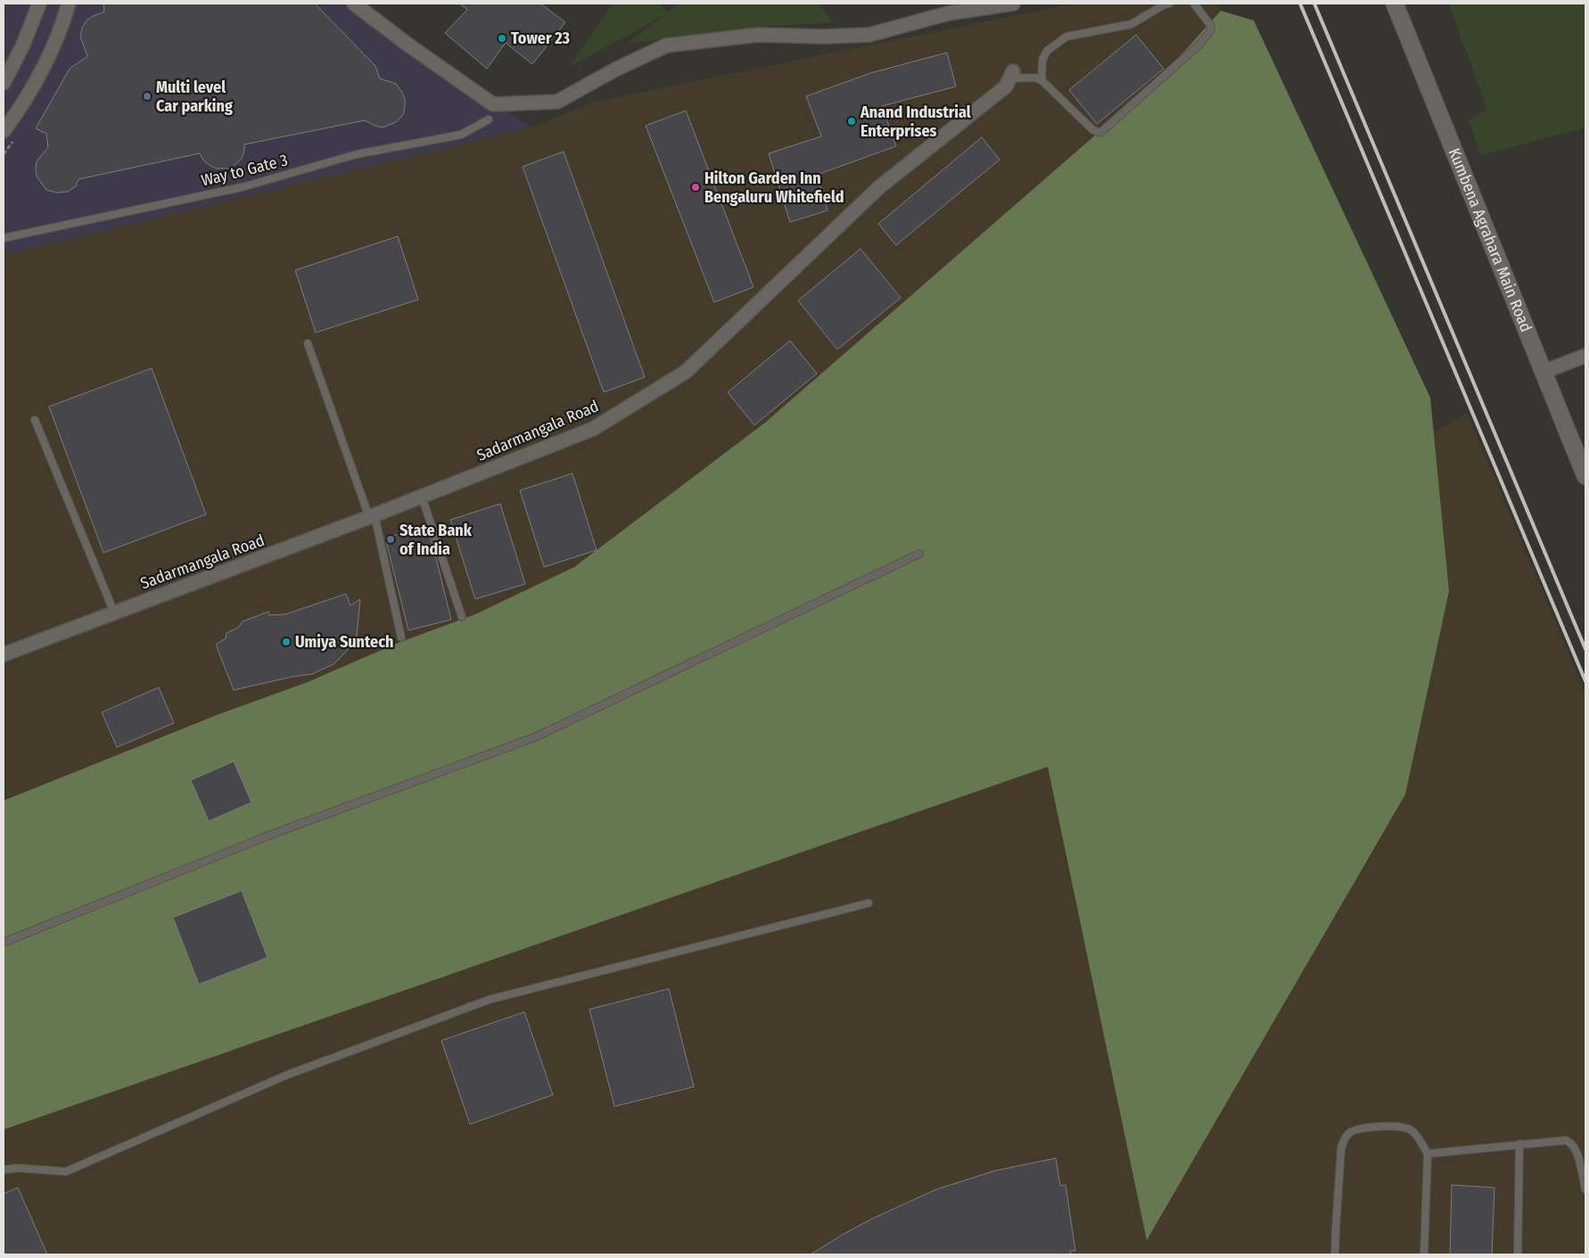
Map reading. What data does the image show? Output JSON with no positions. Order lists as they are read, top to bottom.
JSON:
{
  "streets": {
    "street": ["Kumbena Agrahara Main Road", "Sadarmangala Road"],
    "lane": ["Way to Gate 3"]
  },
  "places": [
    "Tower 23",
    "Multi level Car parking",
    "Anand Industrial Enterprises",
    "Hilton Garden Inn Bengaluru Whitefield",
    "State Bank of India",
    "Umiya Suntech"
  ]
}
